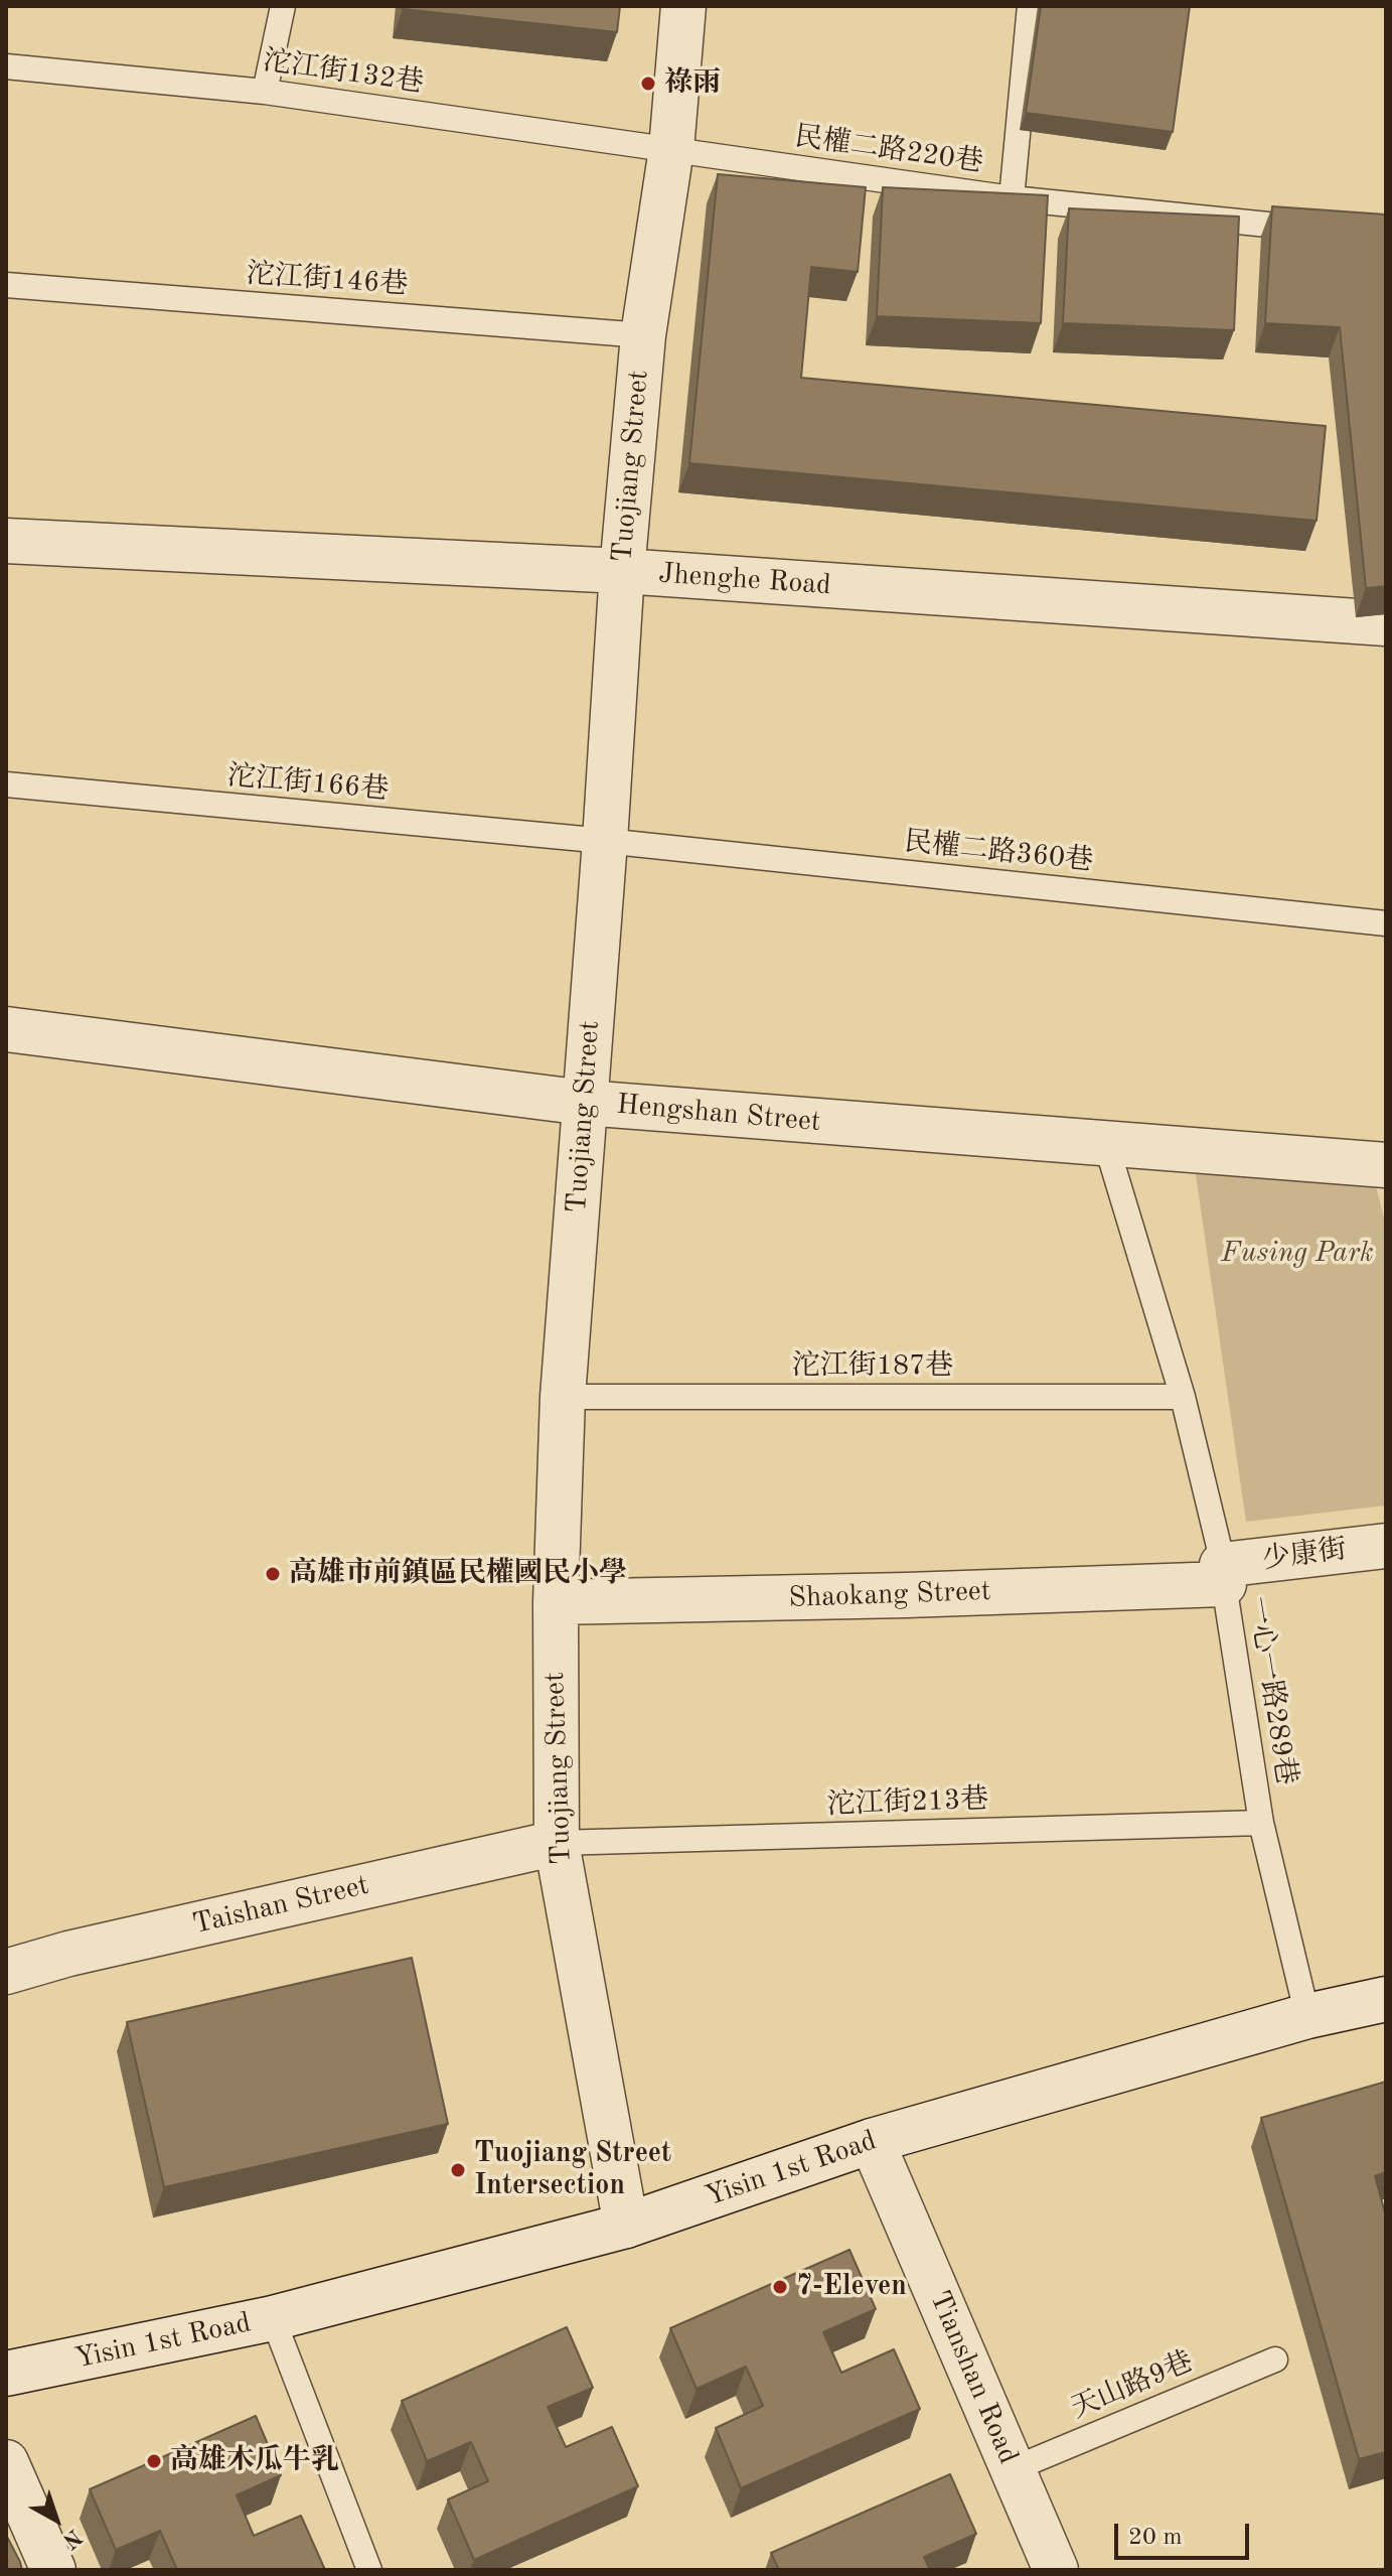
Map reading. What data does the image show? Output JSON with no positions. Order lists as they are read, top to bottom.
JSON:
{
  "streets": {
    "street": [
      "Tuojiang Street",
      "Jhenghe Road",
      "Hengshan Street",
      "少康街",
      "Shaokang Street",
      "Taishan Street",
      "Yisin 1st Road",
      "Tianshan Road"
    ],
    "lane": [
      "沱江街132巷",
      "民權二路220巷",
      "沱江街146巷",
      "沱江街166巷",
      "民權二路360巷",
      "沱江街187巷",
      "一心一路289巷",
      "沱江街213巷",
      "天山路9巷"
    ]
  },
  "crossings": [
    ["沱江街132巷", "民權二路220巷"],
    ["沱江街132巷", "Tuojiang Street"],
    ["民權二路220巷", "Tuojiang Street"],
    ["沱江街146巷", "Tuojiang Street"],
    ["Tuojiang Street", "Jhenghe Road"],
    ["Tuojiang Street", "沱江街166巷"],
    ["Tuojiang Street", "民權二路360巷"],
    ["Tuojiang Street", "Hengshan Street"],
    ["Tuojiang Street", "沱江街187巷"],
    ["Tuojiang Street", "Shaokang Street"],
    ["Tuojiang Street", "沱江街213巷"],
    ["Tuojiang Street", "Taishan Street"],
    ["Tuojiang Street", "Yisin 1st Road"],
    ["沱江街166巷", "民權二路360巷"],
    ["Hengshan Street", "一心一路289巷"],
    ["沱江街187巷", "一心一路289巷"],
    ["少康街", "Shaokang Street"],
    ["少康街", "一心一路289巷"],
    ["Shaokang Street", "一心一路289巷"],
    ["一心一路289巷", "沱江街213巷"],
    ["一心一路289巷", "Yisin 1st Road"],
    ["沱江街213巷", "Taishan Street"],
    ["Yisin 1st Road", "Tianshan Road"],
    ["Tianshan Road", "天山路9巷"]
  ],
  "parks": ["Fusing Park"],
  "places": [
    "祿雨",
    "高雄市前鎮區民權國民小學",
    "Tuojiang Street Intersection",
    "7-Eleven",
    "高雄木瓜牛乳"
  ],
  "scale_bar": "20 m",
  "north": "bottom right"
}
